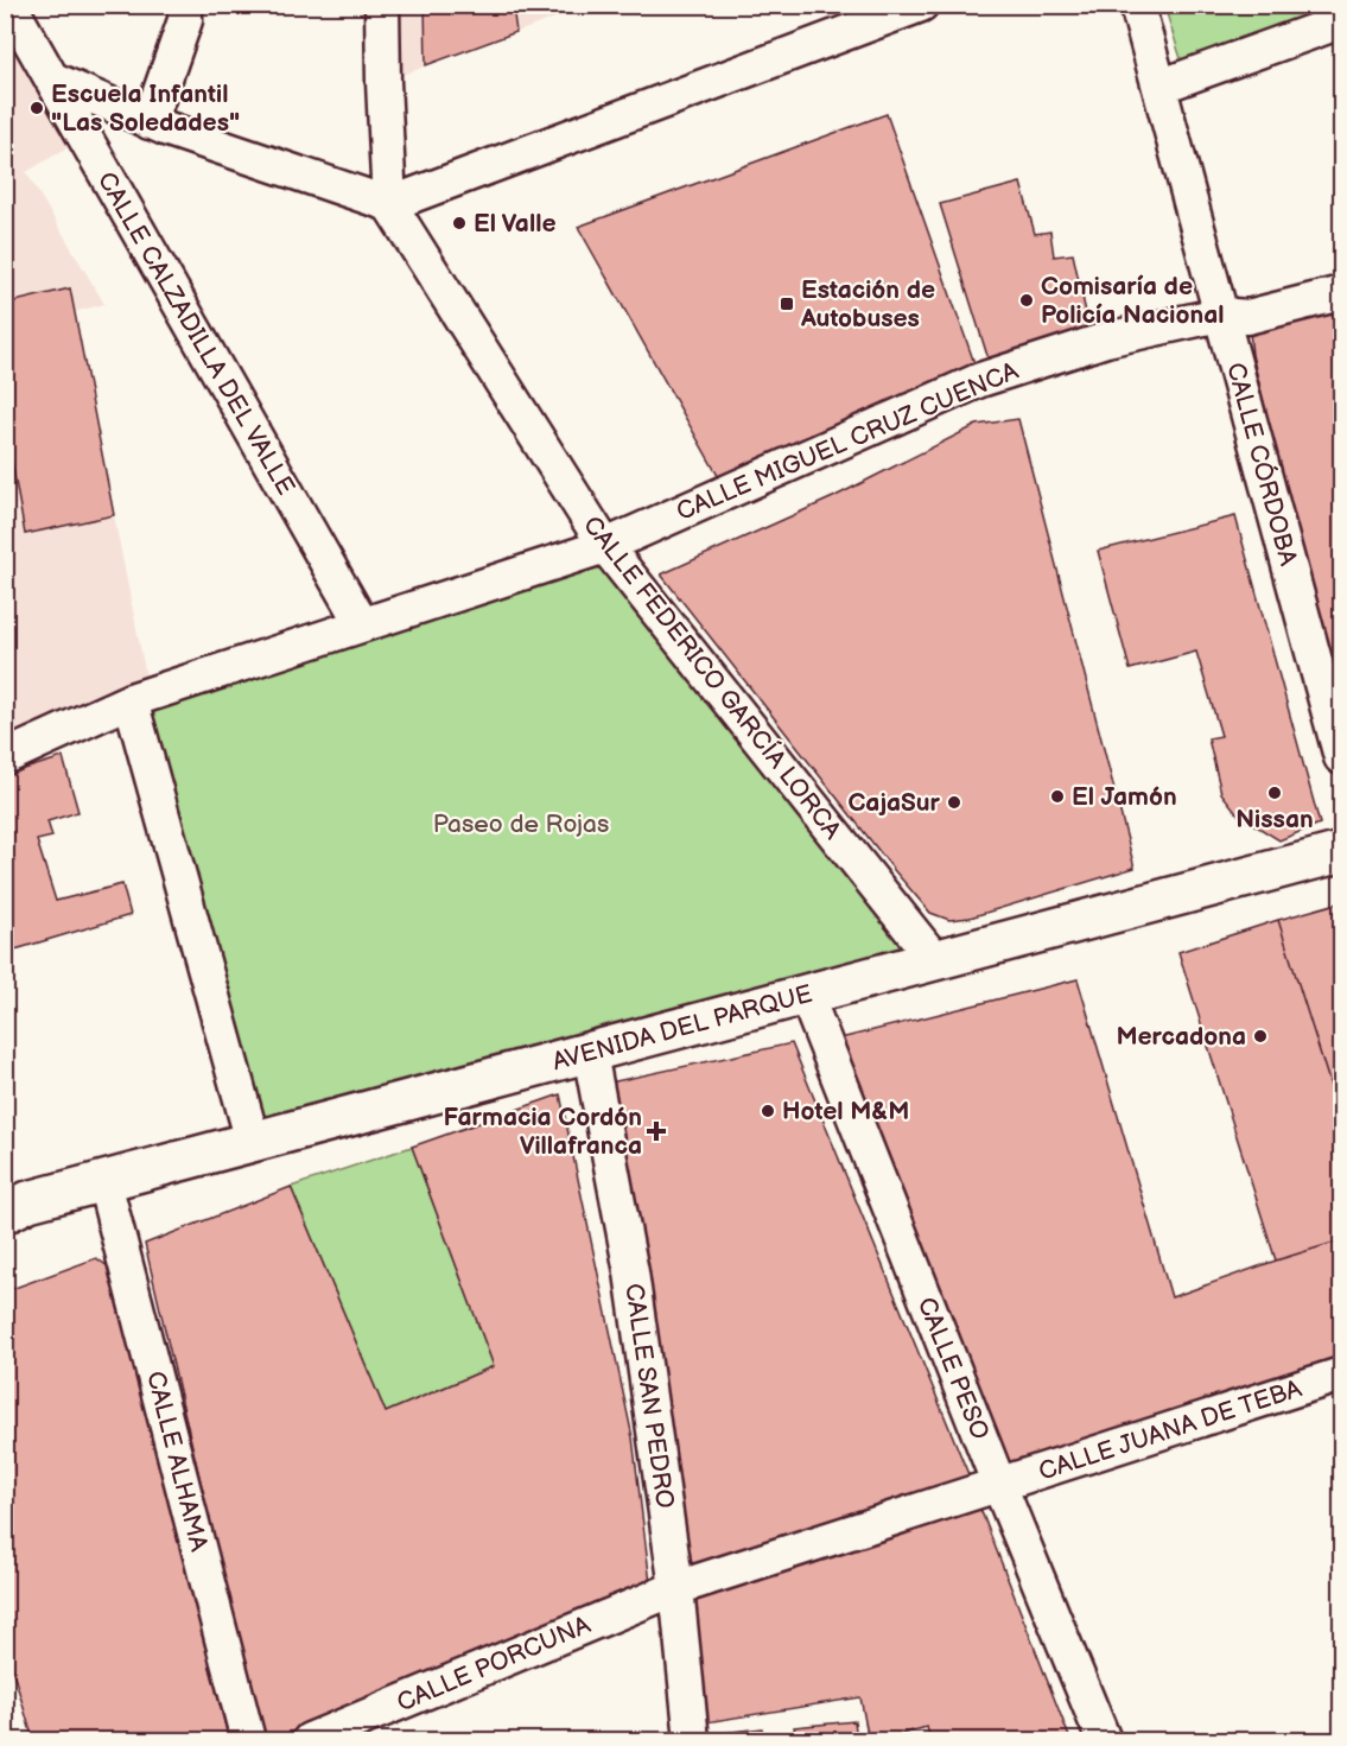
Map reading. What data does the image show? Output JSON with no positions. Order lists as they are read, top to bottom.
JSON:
{
  "streets": {
    "street": [
      "CALLE CALZADILLA DEL VALLE",
      "CALLE MIGUEL CRUZ CUENCA",
      "CALLE CÓRDOBA",
      "CALLE FEDERICO GARCÍA LORCA",
      "AVENIDA DEL PARQUE",
      "CALLE PESO",
      "CALLE SAN PEDRO",
      "CALLE JUANA DE TEBA",
      "CALLE ALHAMA",
      "CALLE PORCUNA"
    ]
  },
  "crossings": [
    ["CALLE MIGUEL CRUZ CUENCA", "CALLE CÓRDOBA"],
    ["CALLE MIGUEL CRUZ CUENCA", "CALLE FEDERICO GARCÍA LORCA"],
    ["CALLE FEDERICO GARCÍA LORCA", "AVENIDA DEL PARQUE"],
    ["AVENIDA DEL PARQUE", "CALLE PESO"],
    ["AVENIDA DEL PARQUE", "CALLE SAN PEDRO"],
    ["AVENIDA DEL PARQUE", "CALLE ALHAMA"],
    ["CALLE PESO", "CALLE JUANA DE TEBA"],
    ["CALLE SAN PEDRO", "CALLE JUANA DE TEBA"],
    ["CALLE SAN PEDRO", "CALLE PORCUNA"],
    ["CALLE JUANA DE TEBA", "CALLE PORCUNA"]
  ],
  "parks": ["Paseo de Rojas"],
  "places": {
    "other": [
      "Escuela Infantil \"Las Soledades\"",
      "El Valle",
      "Comisaría de Policía Nacional",
      "Nissan",
      "El Jamón",
      "CajaSur",
      "Mercadona",
      "Hotel M&M"
    ],
    "transit": ["Estación de Autobuses"],
    "health": ["Farmacia Cordón Villafranca"]
  }
}
